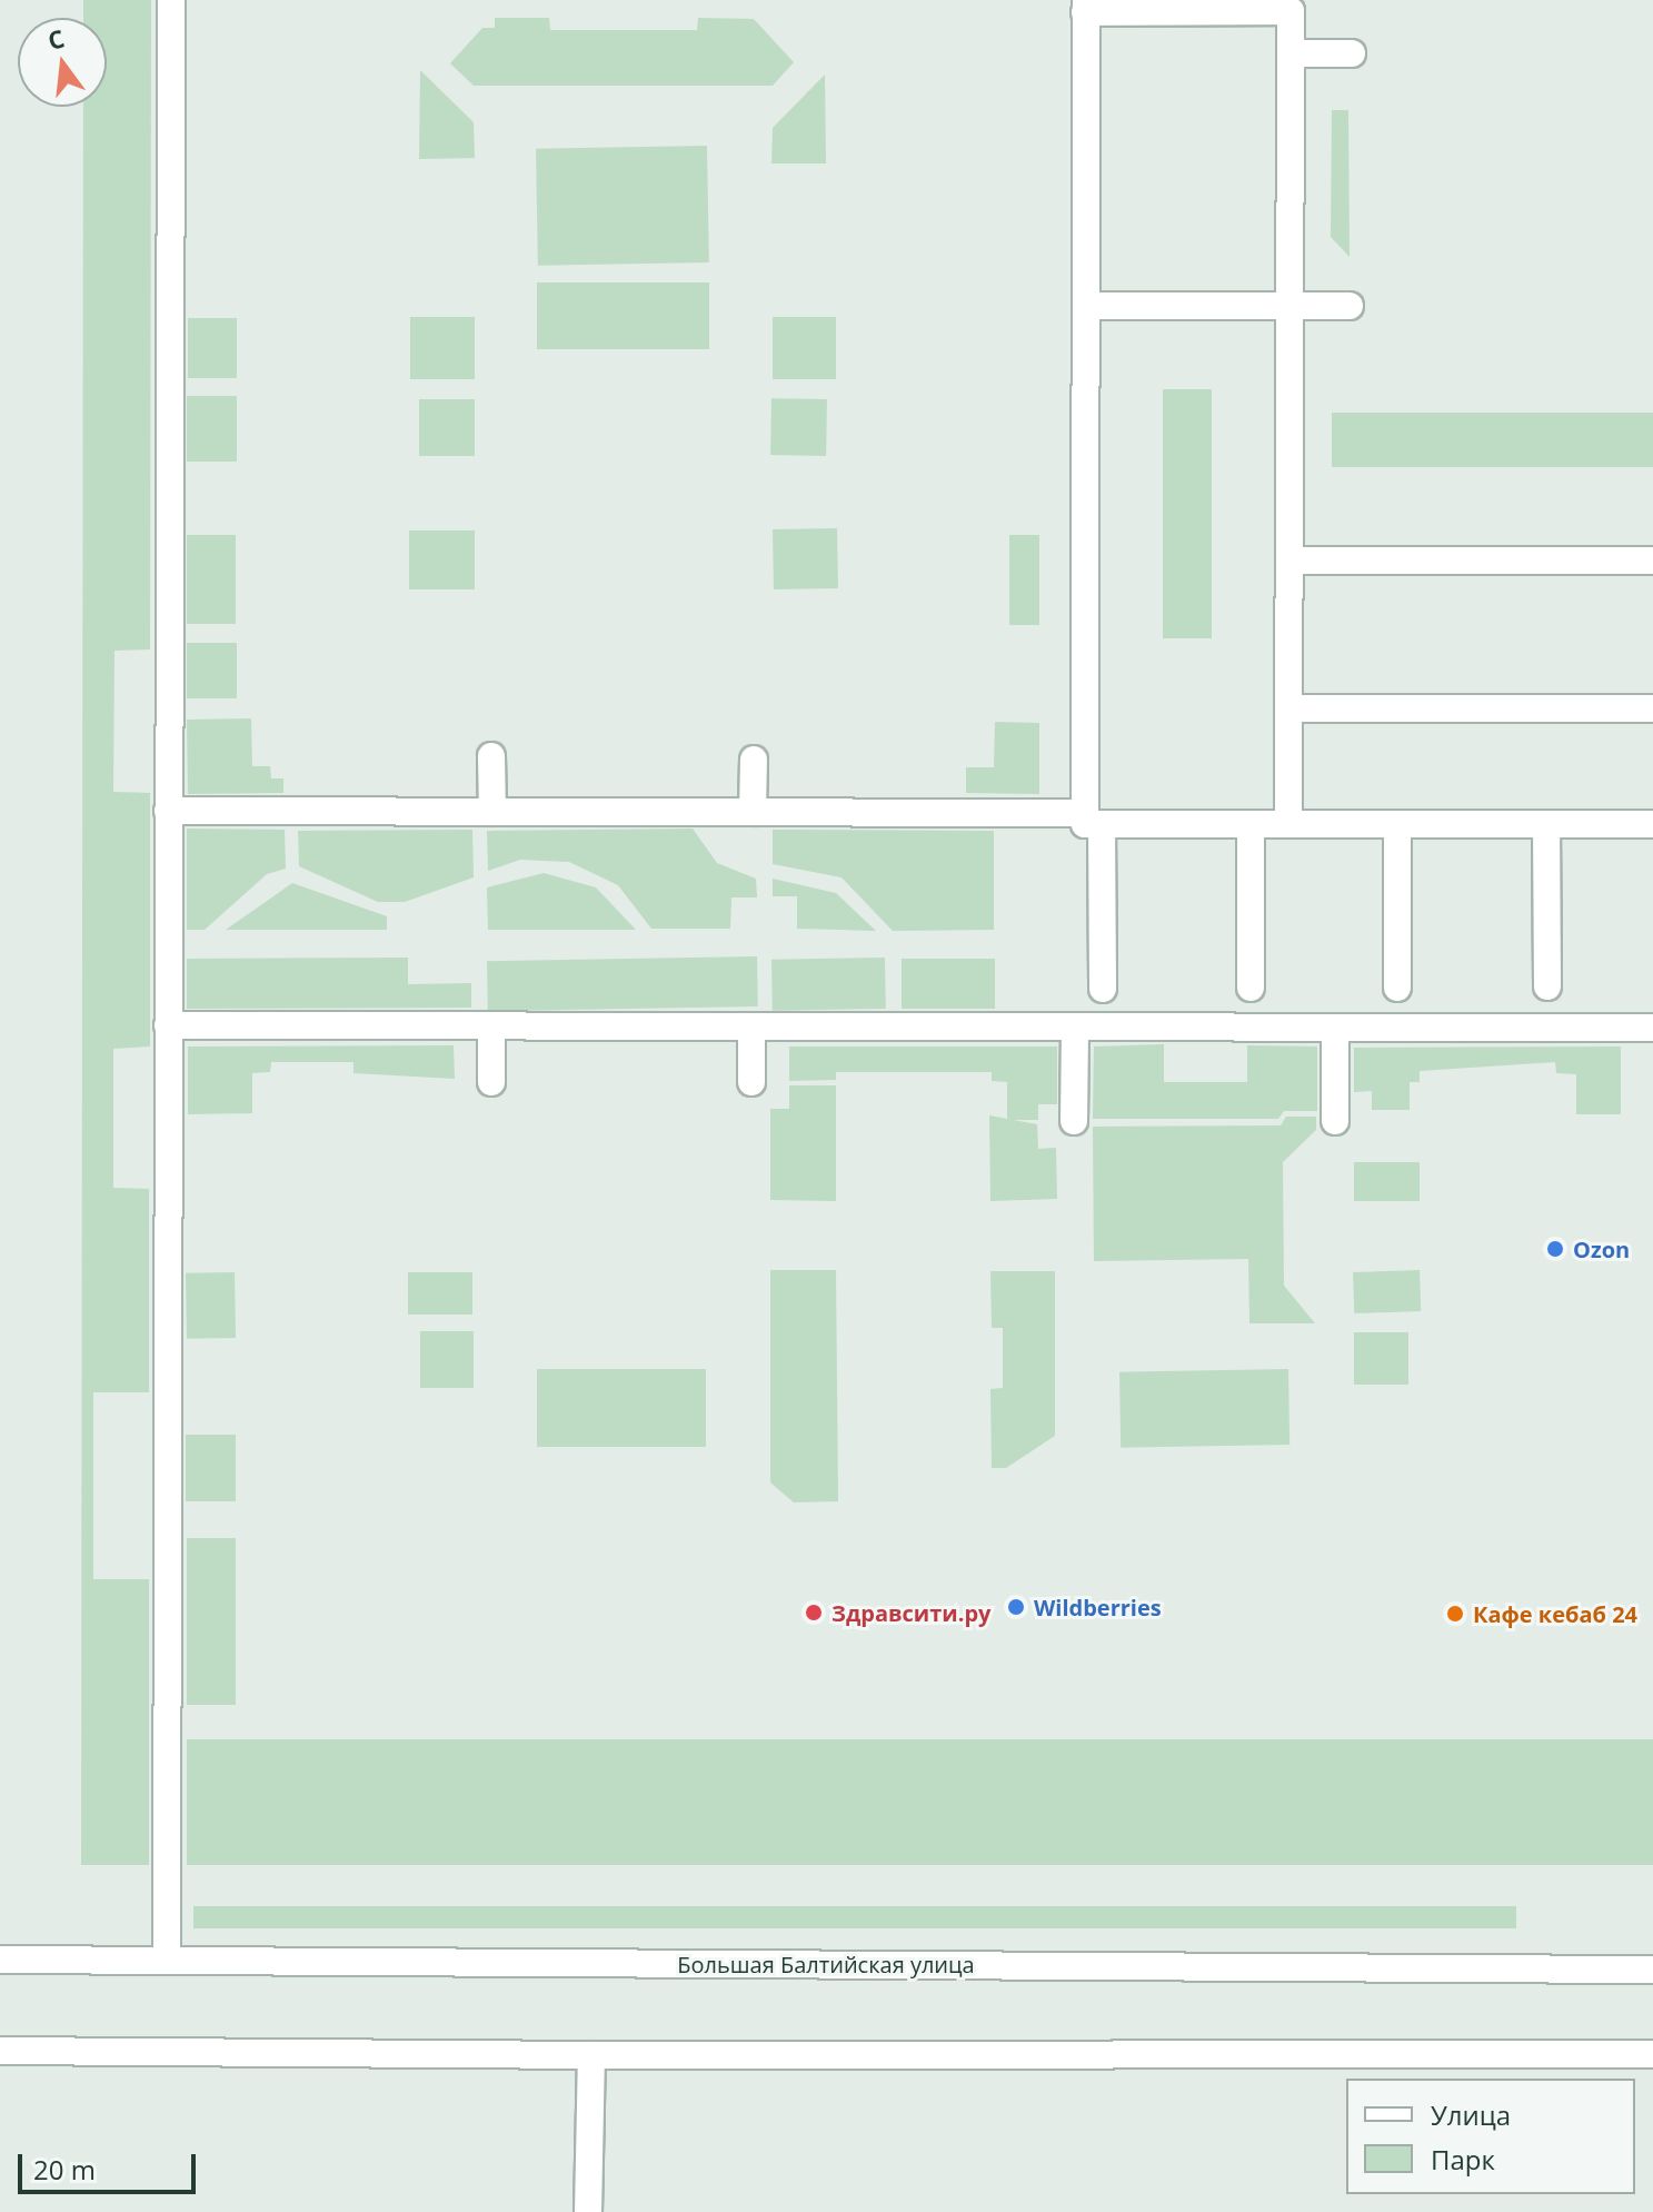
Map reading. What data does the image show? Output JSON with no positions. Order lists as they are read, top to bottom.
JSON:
{
  "streets": {
    "street": ["Большая Балтийская улица"]
  },
  "places": [
    "Ozon",
    "Wildberries",
    "Здравсити.ру",
    "Кафе кебаб 24"
  ],
  "legend": ["Улица", "Парк"],
  "scale_bar": "20 m",
  "north": "top"
}
